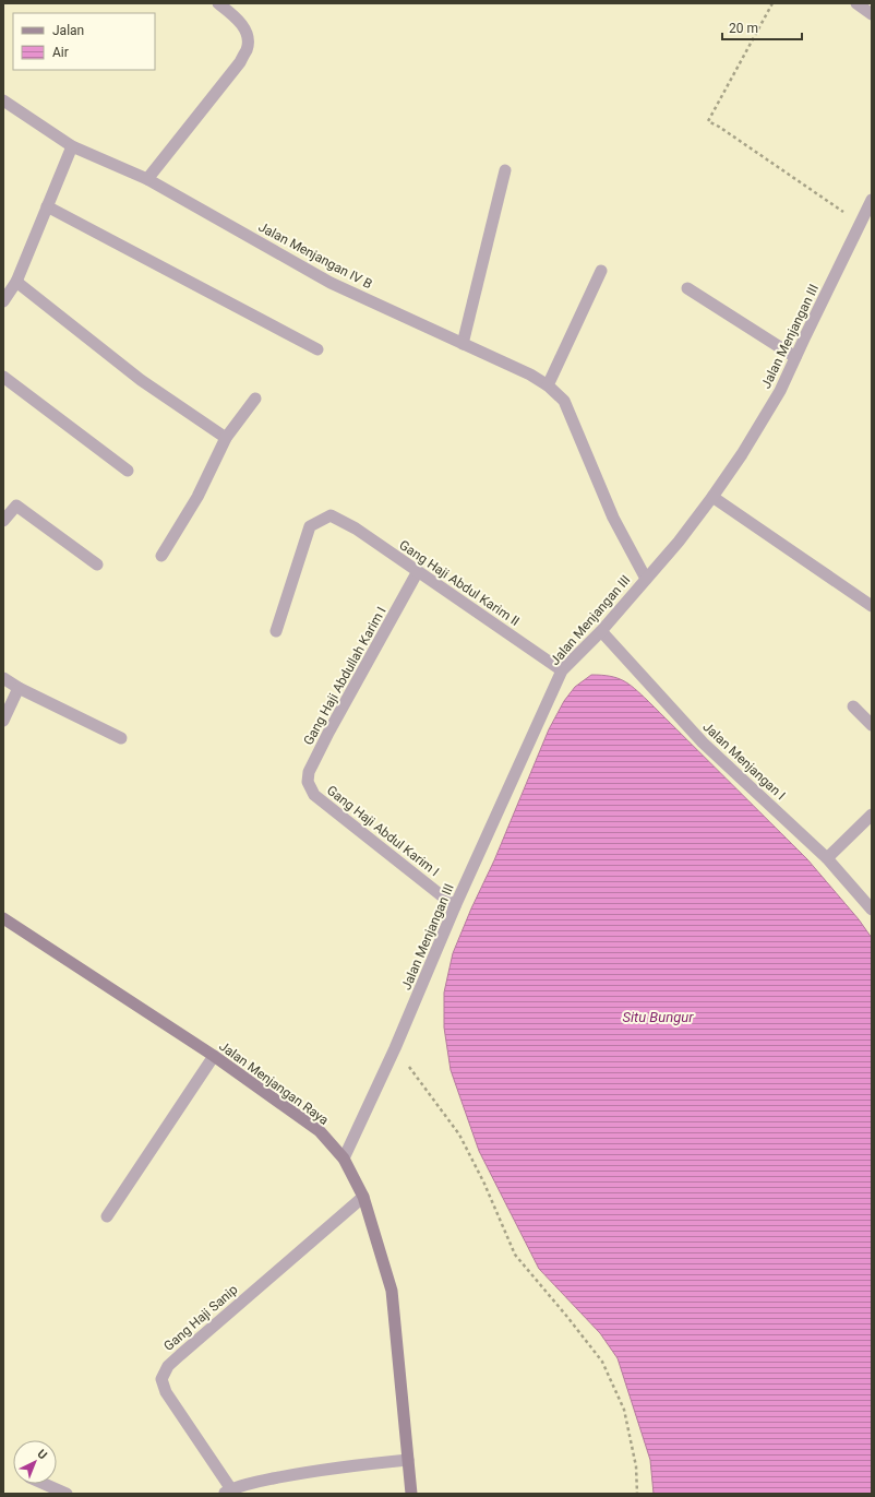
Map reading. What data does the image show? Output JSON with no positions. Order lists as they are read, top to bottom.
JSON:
{
  "streets": {
    "main road": ["Jalan Menjangan Raya"],
    "street": [
      "Jalan Menjangan IV B",
      "Jalan Menjangan III",
      "Gang Haji Abdul Karim II",
      "Gang Haji Abdullah Karim I",
      "Jalan Menjangan I",
      "Gang Haji Abdul Karim I",
      "Gang Haji Sanip"
    ]
  },
  "crossings": [
    ["Jalan Menjangan IV B", "Jalan Menjangan III"],
    ["Jalan Menjangan III", "Gang Haji Abdul Karim II"],
    ["Jalan Menjangan III", "Jalan Menjangan I"],
    ["Jalan Menjangan III", "Gang Haji Abdul Karim I"],
    ["Jalan Menjangan III", "Jalan Menjangan Raya"],
    ["Gang Haji Abdul Karim II", "Gang Haji Abdullah Karim I"],
    ["Gang Haji Abdullah Karim I", "Gang Haji Abdul Karim I"],
    ["Jalan Menjangan Raya", "Gang Haji Sanip"]
  ],
  "water": ["Situ Bungur"],
  "legend": ["Jalan", "Air"],
  "scale_bar": "20 m",
  "north": "top right"
}
